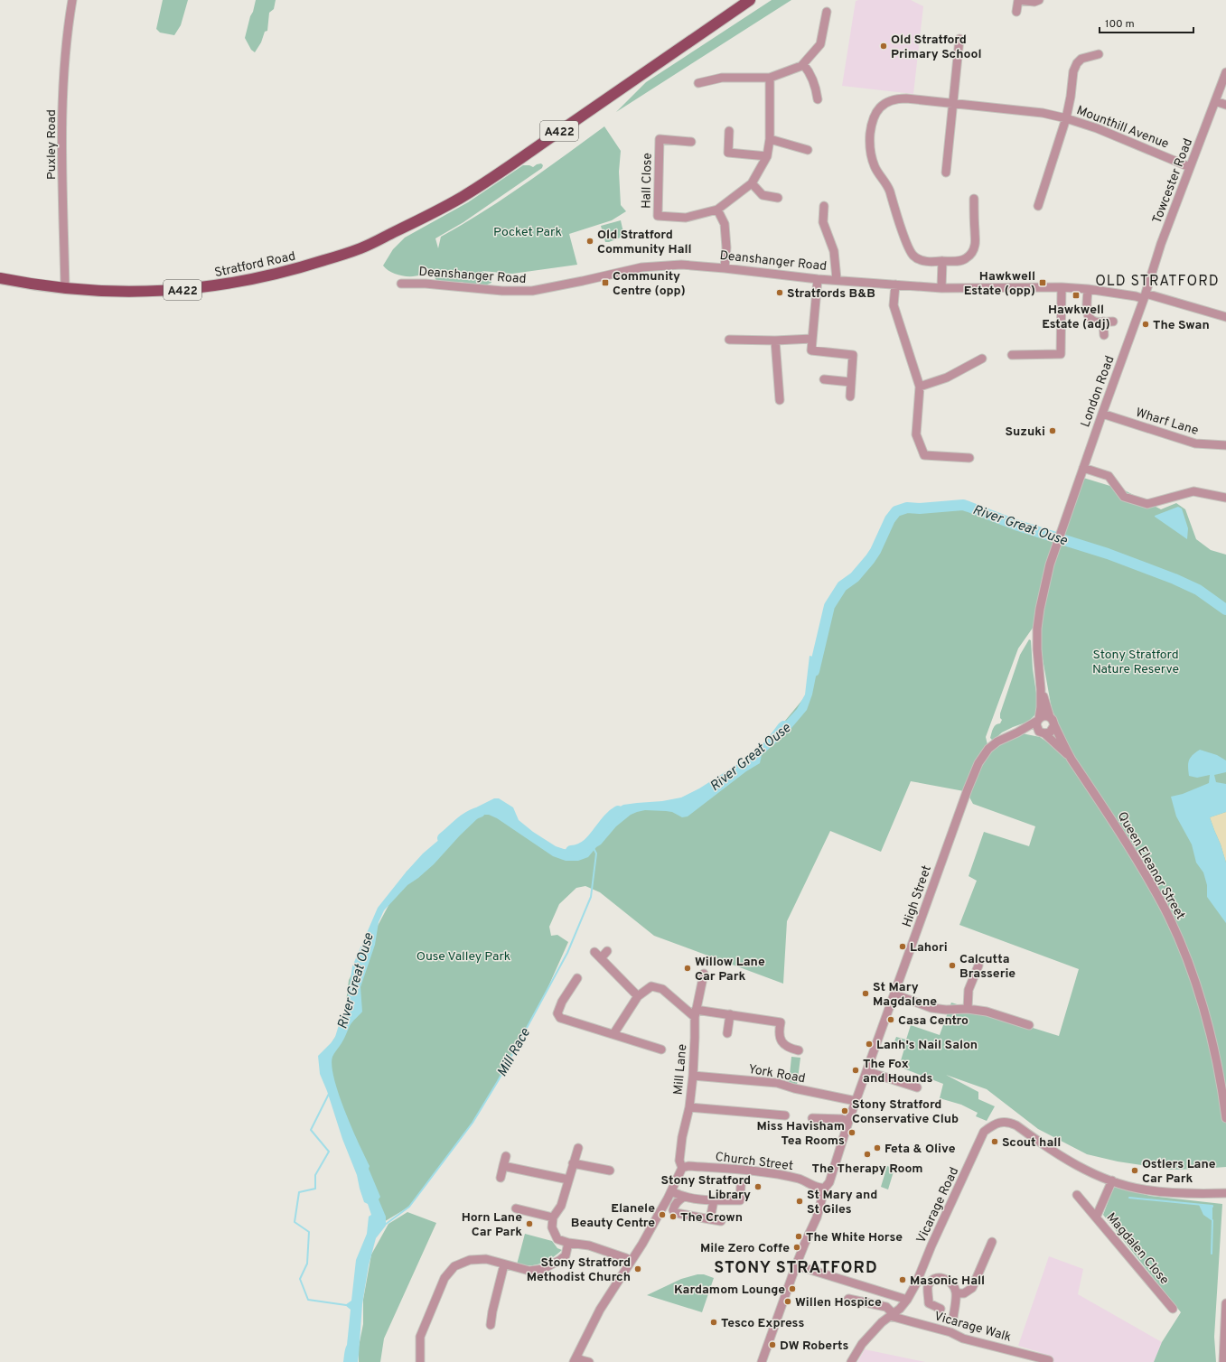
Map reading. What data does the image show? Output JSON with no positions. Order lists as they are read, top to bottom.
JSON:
{
  "streets": {
    "main road": ["A422", "Stratford Road"],
    "street": [
      "Mounthill Avenue",
      "Puxley Road",
      "Hall Close",
      "Towcester Road",
      "Deanshanger Road",
      "London Road",
      "Wharf Lane",
      "Queen Eleanor Street",
      "High Street",
      "Mill Lane",
      "York Road",
      "Church Street",
      "Vicarage Road",
      "Magdalen Close",
      "Vicarage Walk"
    ]
  },
  "crossings": [
    ["Mounthill Avenue", "Towcester Road"],
    ["Puxley Road", "Stratford Road"],
    ["Towcester Road", "Deanshanger Road"],
    ["Towcester Road", "London Road"],
    ["Deanshanger Road", "London Road"],
    ["London Road", "Wharf Lane"],
    ["Queen Eleanor Street", "High Street"],
    ["High Street", "York Road"],
    ["High Street", "Church Street"],
    ["Mill Lane", "York Road"],
    ["Mill Lane", "Church Street"],
    ["Vicarage Road", "Magdalen Close"],
    ["Vicarage Road", "Vicarage Walk"]
  ],
  "districts": ["OLD STRATFORD", "STONY STRATFORD"],
  "water": ["River Great Ouse", "Mill Race"],
  "parks": ["Pocket Park", "Stony Stratford Nature Reserve", "Ouse Valley Park"],
  "places": {
    "other": [
      "Old Stratford Primary School",
      "Old Stratford Community Hall",
      "Stratfords B&B",
      "The Swan",
      "Suzuki",
      "Lahori",
      "Calcutta Brasserie",
      "Willow Lane Car Park",
      "St Mary Magdalene",
      "Casa Centro",
      "Lanh's Nail Salon",
      "The Fox and Hounds",
      "Stony Stratford Conservative Club",
      "Miss Havisham Tea Rooms",
      "Scout hall",
      "Feta & Olive",
      "The Therapy Room",
      "Ostlers Lane Car Park",
      "Stony Stratford Library",
      "St Mary and St Giles",
      "Elanele Beauty Centre",
      "The Crown",
      "Horn Lane Car Park",
      "The White Horse",
      "Mile Zero Coffe",
      "Stony Stratford Methodist Church",
      "Masonic Hall",
      "Kardamom Lounge",
      "Willen Hospice",
      "Tesco Express",
      "DW Roberts"
    ],
    "transit": ["Community Centre (opp)", "Hawkwell Estate (opp)", "Hawkwell Estate (adj)"]
  },
  "scale_bar": "100 m"
}
